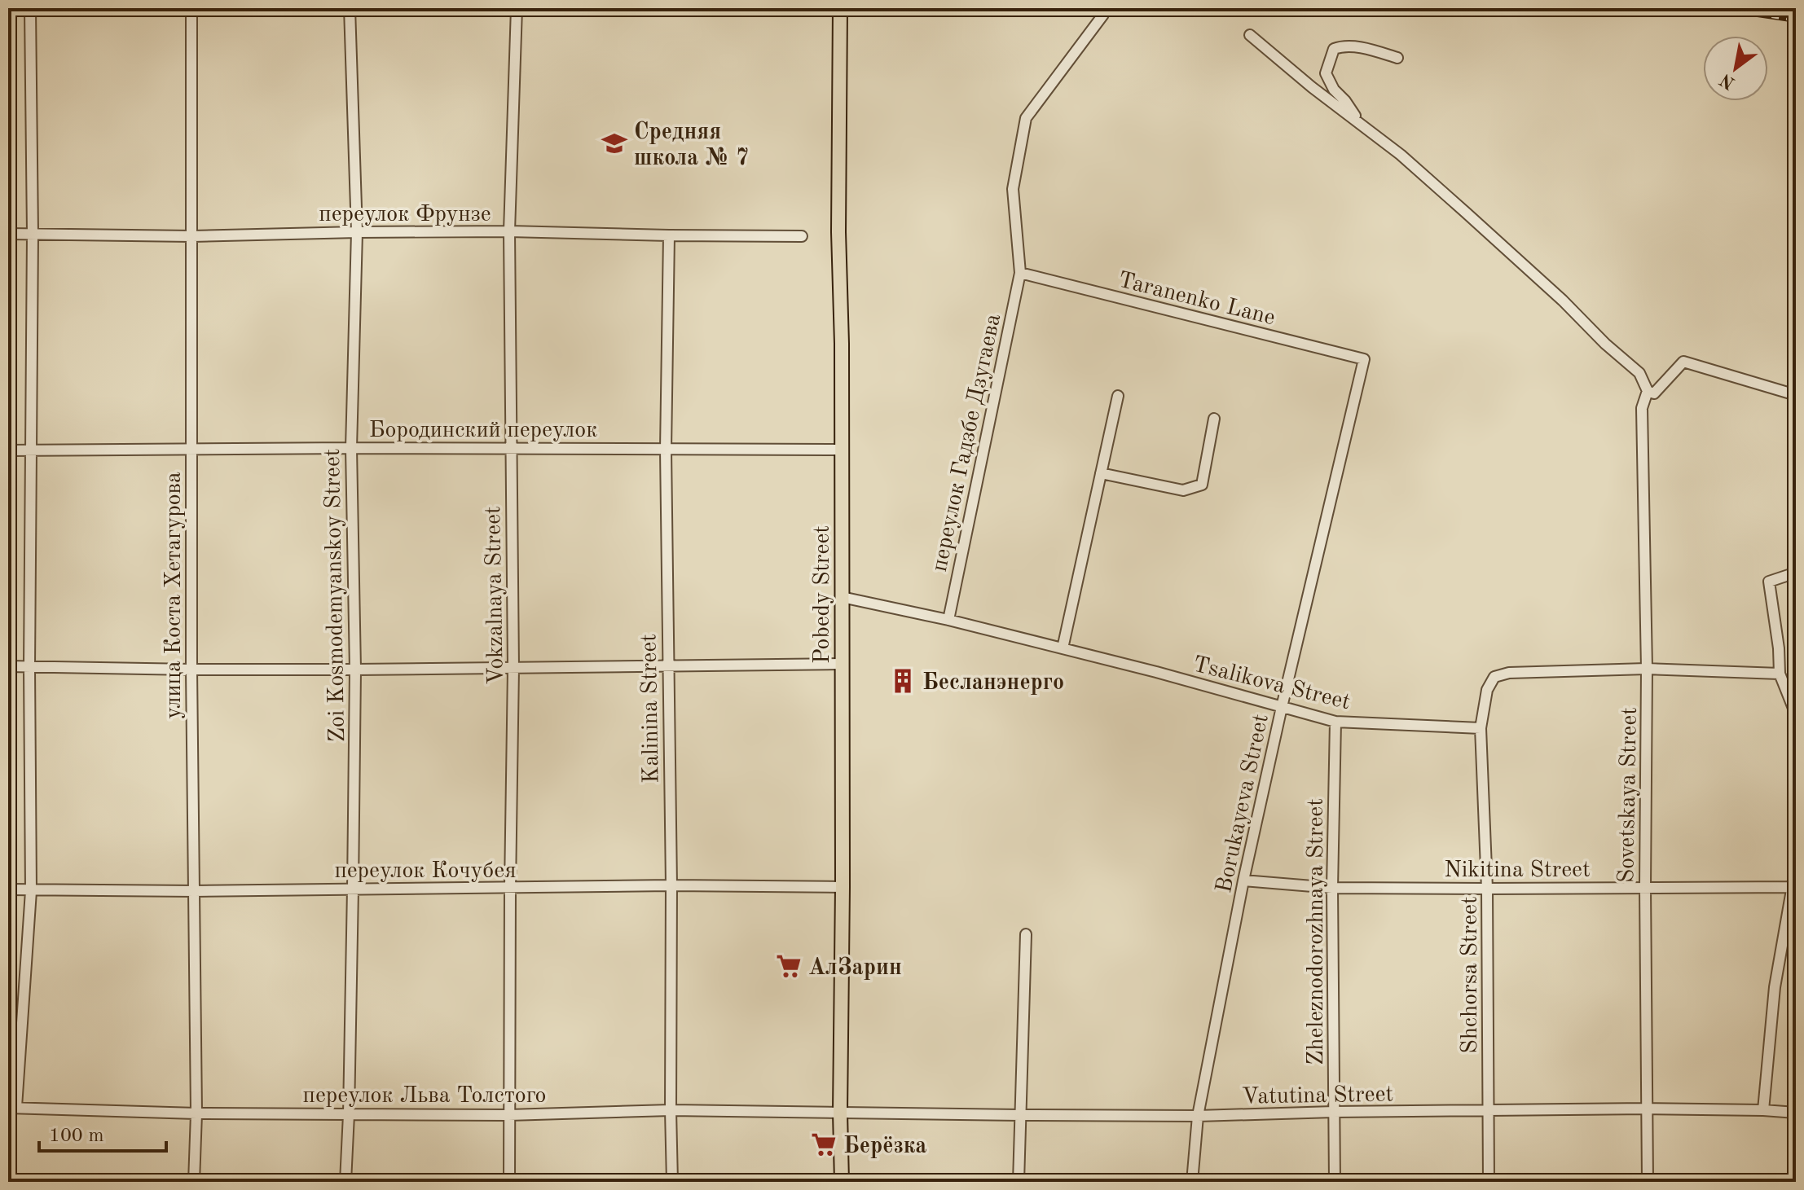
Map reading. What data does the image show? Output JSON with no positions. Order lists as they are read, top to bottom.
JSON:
{
  "streets": {
    "main road": ["Pobedy Street"],
    "street": [
      "переулок Фрунзе",
      "Taranenko Lane",
      "Бородинский переулок",
      "переулок Гадзбе Дзугаева",
      "улица Коста Хетагурова",
      "Zoi Kosmodemyanskoy Street",
      "Vokzalnaya Street",
      "Tsalikova Street",
      "Kalinina Street",
      "Sovetskaya Street",
      "Borukayeva Street",
      "Nikitina Street",
      "переулок Кочубея",
      "Zheleznodorozhnaya Street",
      "Shchorsa Street",
      "переулок Льва Толстого",
      "Vatutina Street"
    ]
  },
  "crossings": [
    ["переулок Фрунзе", "улица Коста Хетагурова"],
    ["переулок Фрунзе", "Zoi Kosmodemyanskoy Street"],
    ["переулок Фрунзе", "Vokzalnaya Street"],
    ["переулок Фрунзе", "Kalinina Street"],
    ["Taranenko Lane", "переулок Гадзбе Дзугаева"],
    ["Taranenko Lane", "Borukayeva Street"],
    ["Бородинский переулок", "Pobedy Street"],
    ["Бородинский переулок", "улица Коста Хетагурова"],
    ["Бородинский переулок", "Zoi Kosmodemyanskoy Street"],
    ["Бородинский переулок", "Vokzalnaya Street"],
    ["Бородинский переулок", "Kalinina Street"],
    ["переулок Гадзбе Дзугаева", "Tsalikova Street"],
    ["Pobedy Street", "Tsalikova Street"],
    ["Pobedy Street", "переулок Кочубея"],
    ["Pobedy Street", "переулок Льва Толстого"],
    ["Pobedy Street", "Vatutina Street"],
    ["улица Коста Хетагурова", "переулок Кочубея"],
    ["улица Коста Хетагурова", "переулок Льва Толстого"],
    ["Zoi Kosmodemyanskoy Street", "переулок Кочубея"],
    ["Zoi Kosmodemyanskoy Street", "переулок Льва Толстого"],
    ["Vokzalnaya Street", "переулок Кочубея"],
    ["Vokzalnaya Street", "переулок Льва Толстого"],
    ["Tsalikova Street", "Borukayeva Street"],
    ["Tsalikova Street", "Zheleznodorozhnaya Street"],
    ["Tsalikova Street", "Shchorsa Street"],
    ["Kalinina Street", "переулок Кочубея"],
    ["Kalinina Street", "переулок Льва Толстого"],
    ["Sovetskaya Street", "Nikitina Street"],
    ["Sovetskaya Street", "Vatutina Street"],
    ["Borukayeva Street", "Nikitina Street"],
    ["Borukayeva Street", "Vatutina Street"],
    ["Nikitina Street", "Zheleznodorozhnaya Street"],
    ["Nikitina Street", "Shchorsa Street"],
    ["Zheleznodorozhnaya Street", "Vatutina Street"],
    ["Shchorsa Street", "Vatutina Street"],
    ["переулок Льва Толстого", "Vatutina Street"]
  ],
  "places": {
    "school or university": ["Средняя школа № 7"],
    "building": ["Бесланэнерго"],
    "supermarket": ["АлЗарин", "Берёзка"]
  },
  "scale_bar": "100 m",
  "north": "bottom left"
}
